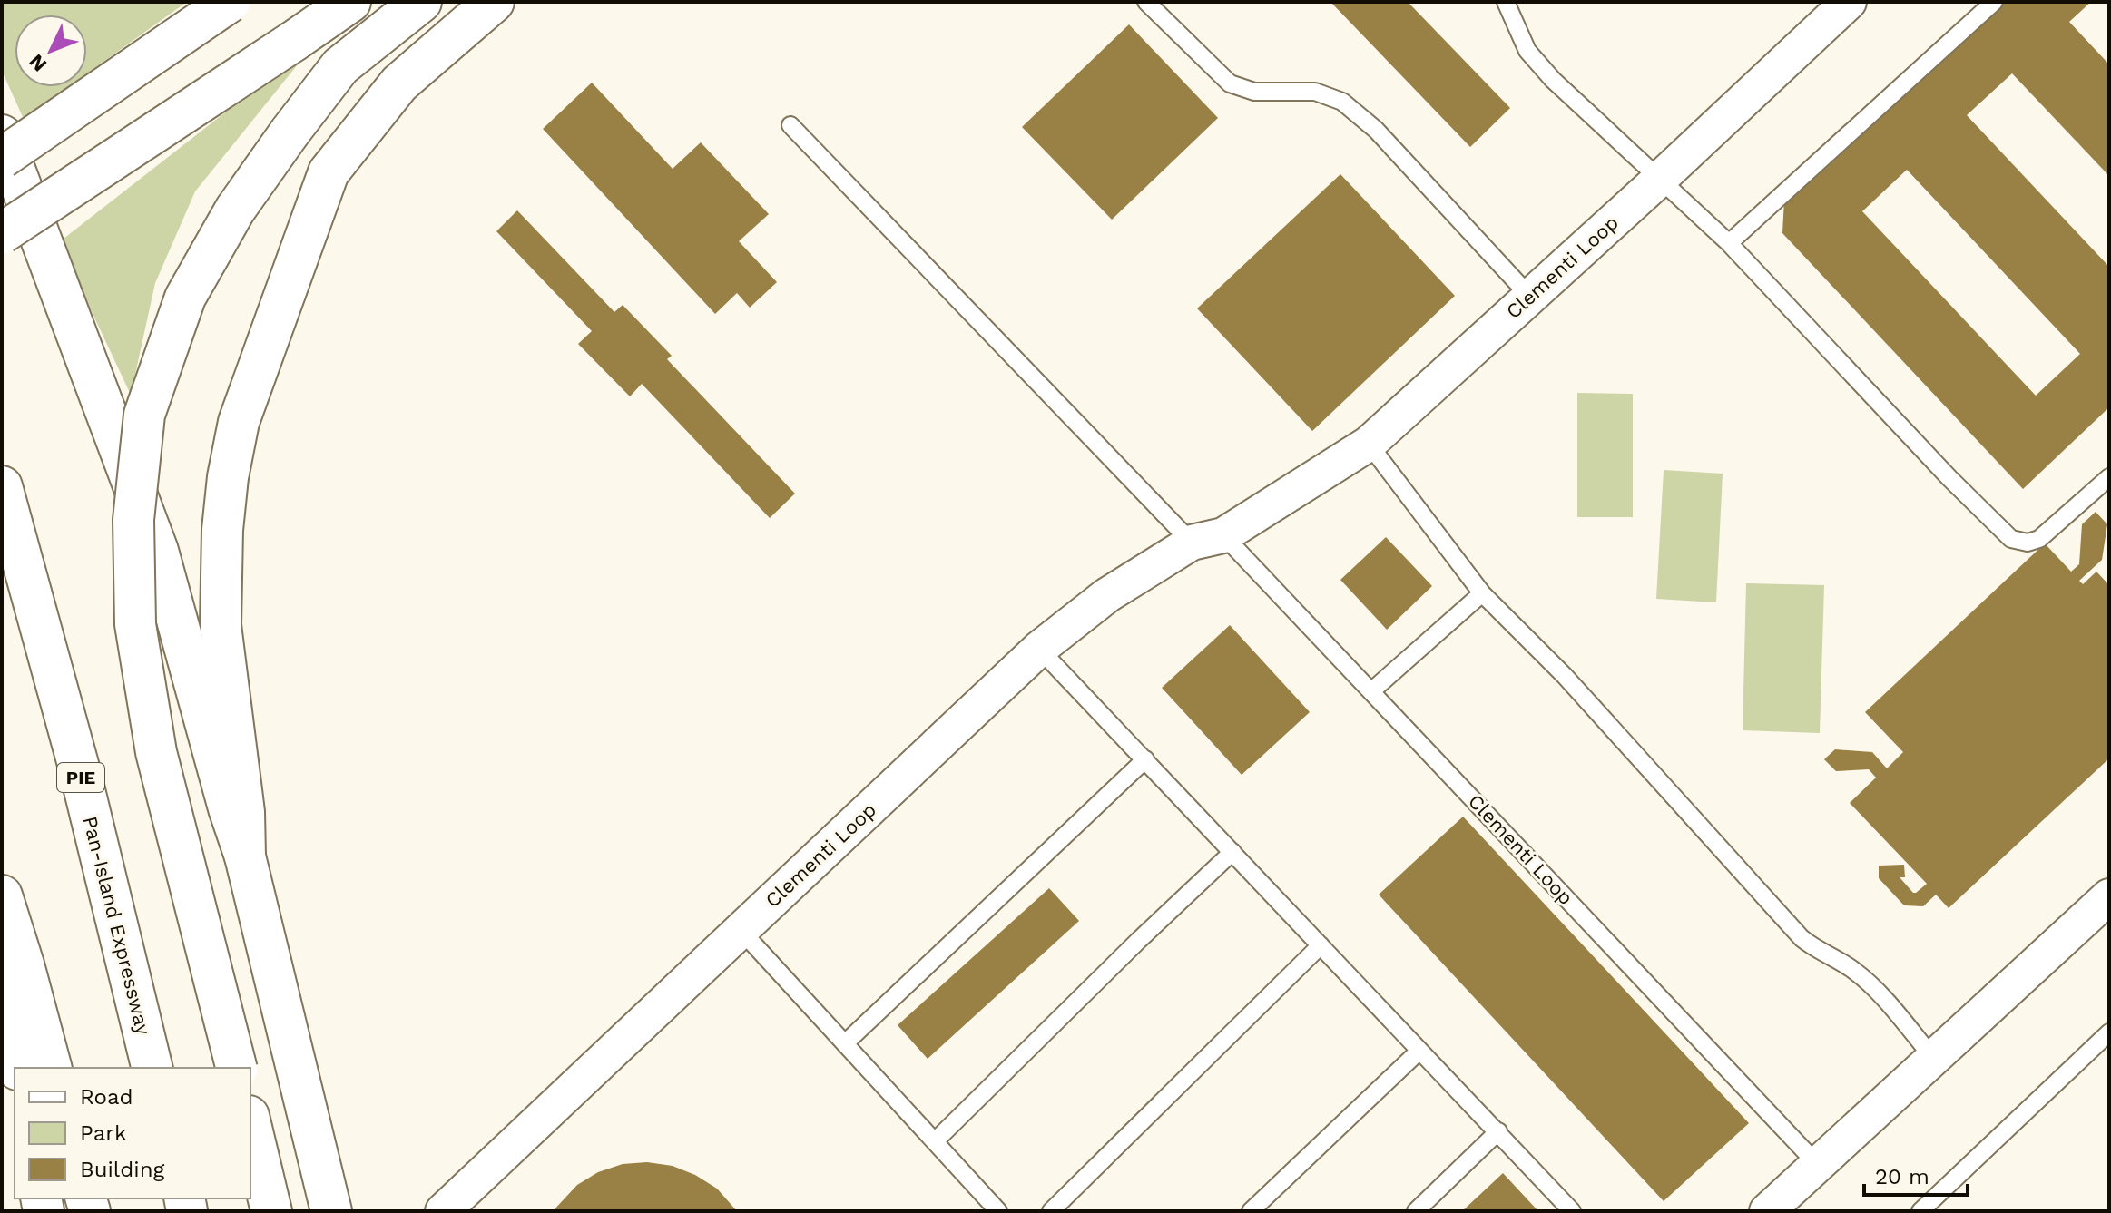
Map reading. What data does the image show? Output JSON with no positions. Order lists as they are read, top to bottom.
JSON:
{
  "streets": {
    "main road": ["PIE", "Pan-Island Expressway"],
    "street": ["Clementi Loop"]
  },
  "legend": ["Road", "Park", "Building"],
  "scale_bar": "20 m",
  "north": "bottom left"
}
